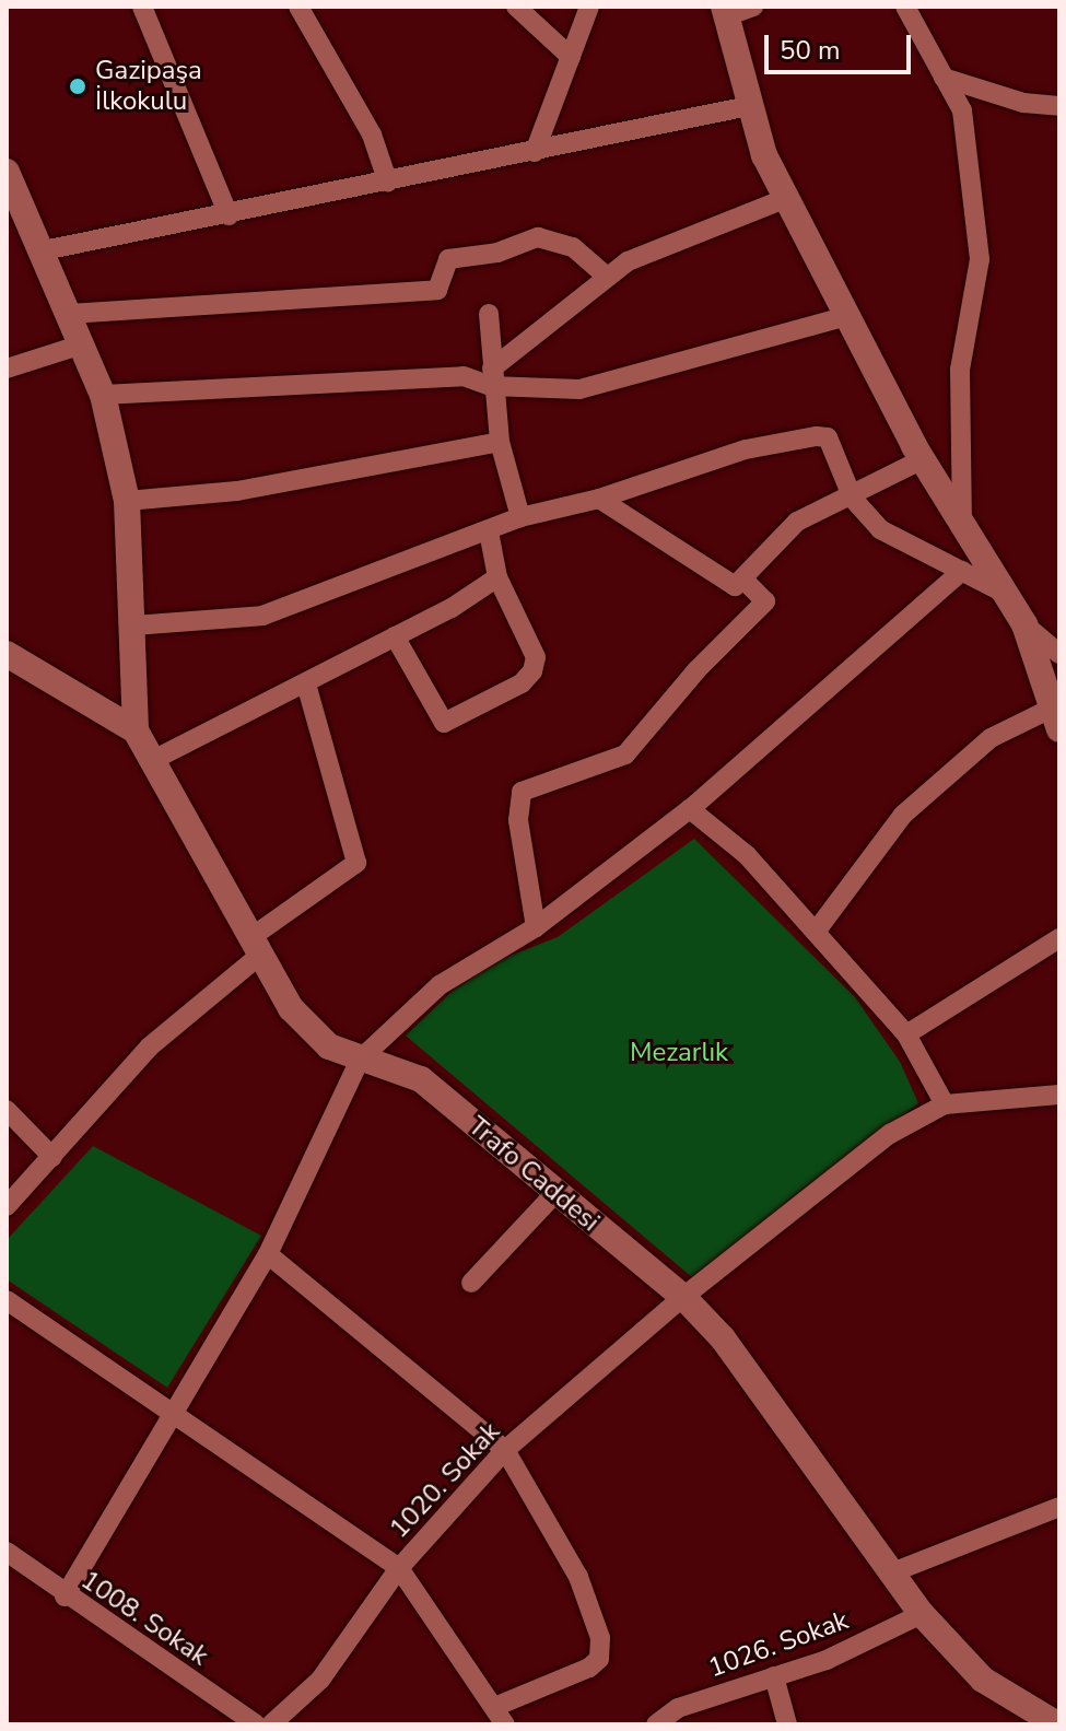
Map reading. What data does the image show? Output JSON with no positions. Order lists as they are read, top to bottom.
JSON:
{
  "streets": {
    "street": [
      "Trafo Caddesi",
      "1020. Sokak",
      "1008. Sokak",
      "1026. Sokak"
    ]
  },
  "crossings": [
    ["Trafo Caddesi", "1020. Sokak"],
    ["Trafo Caddesi", "1026. Sokak"]
  ],
  "parks": ["Mezarlık"],
  "places": ["Gazipaşa İlkokulu"],
  "scale_bar": "50 m"
}
